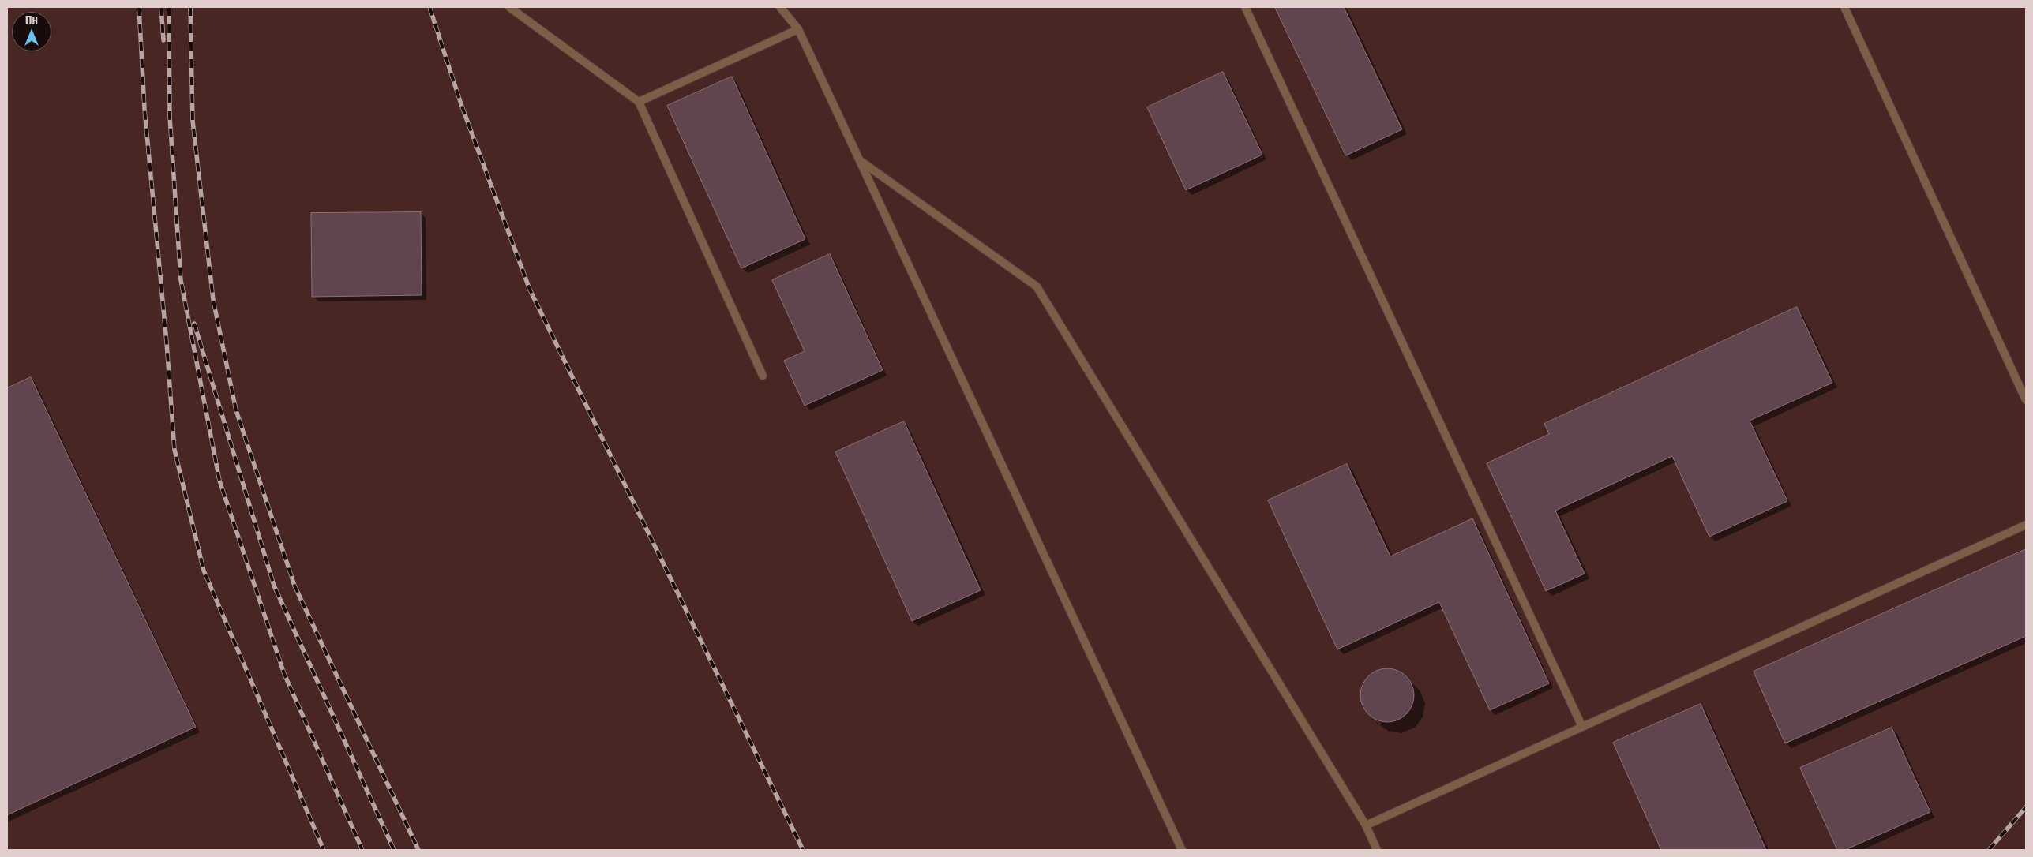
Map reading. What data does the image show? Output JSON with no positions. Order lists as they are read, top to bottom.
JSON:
{
  "north": "top"
}
